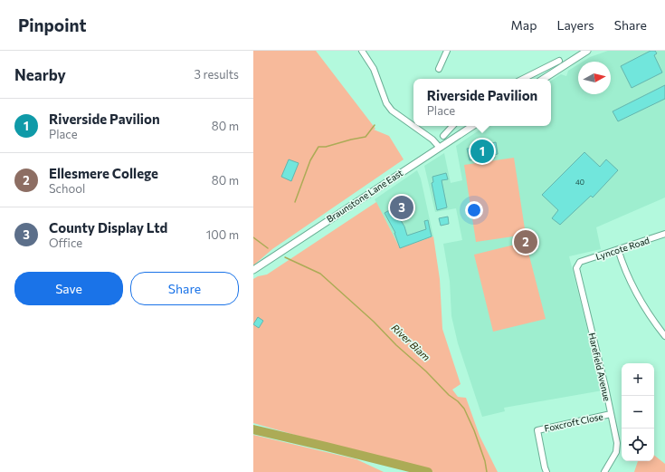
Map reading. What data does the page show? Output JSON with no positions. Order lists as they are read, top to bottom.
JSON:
{
  "streets": {
    "street": [
      "Braunstone Lane East",
      "Lyncote Road",
      "Harefield Avenue",
      "Foxcroft Close"
    ]
  },
  "crossings": [
    ["Lyncote Road", "Harefield Avenue"],
    ["Harefield Avenue", "Foxcroft Close"]
  ],
  "water": ["River Biam"],
  "house_numbers": ["40"],
  "north": "right",
  "page": {
    "header": "Pinpoint",
    "nav": ["Map", "Layers", "Share"],
    "heading": ["Nearby", "3 results"],
    "popup": ["Riverside Pavilion", "Place"],
    "list": [
      {
        "mark": "1",
        "name": "Riverside Pavilion",
        "note": "Place",
        "value": "80 m"
      },
      {
        "mark": "2",
        "name": "Ellesmere College",
        "note": "School",
        "value": "80 m"
      },
      {
        "mark": "3",
        "name": "County Display Ltd",
        "note": "Office",
        "value": "100 m"
      }
    ],
    "pins": ["1", "3", "2"],
    "buttons": ["Save", "Share"],
    "map_buttons": ["+", "−"]
  }
}
